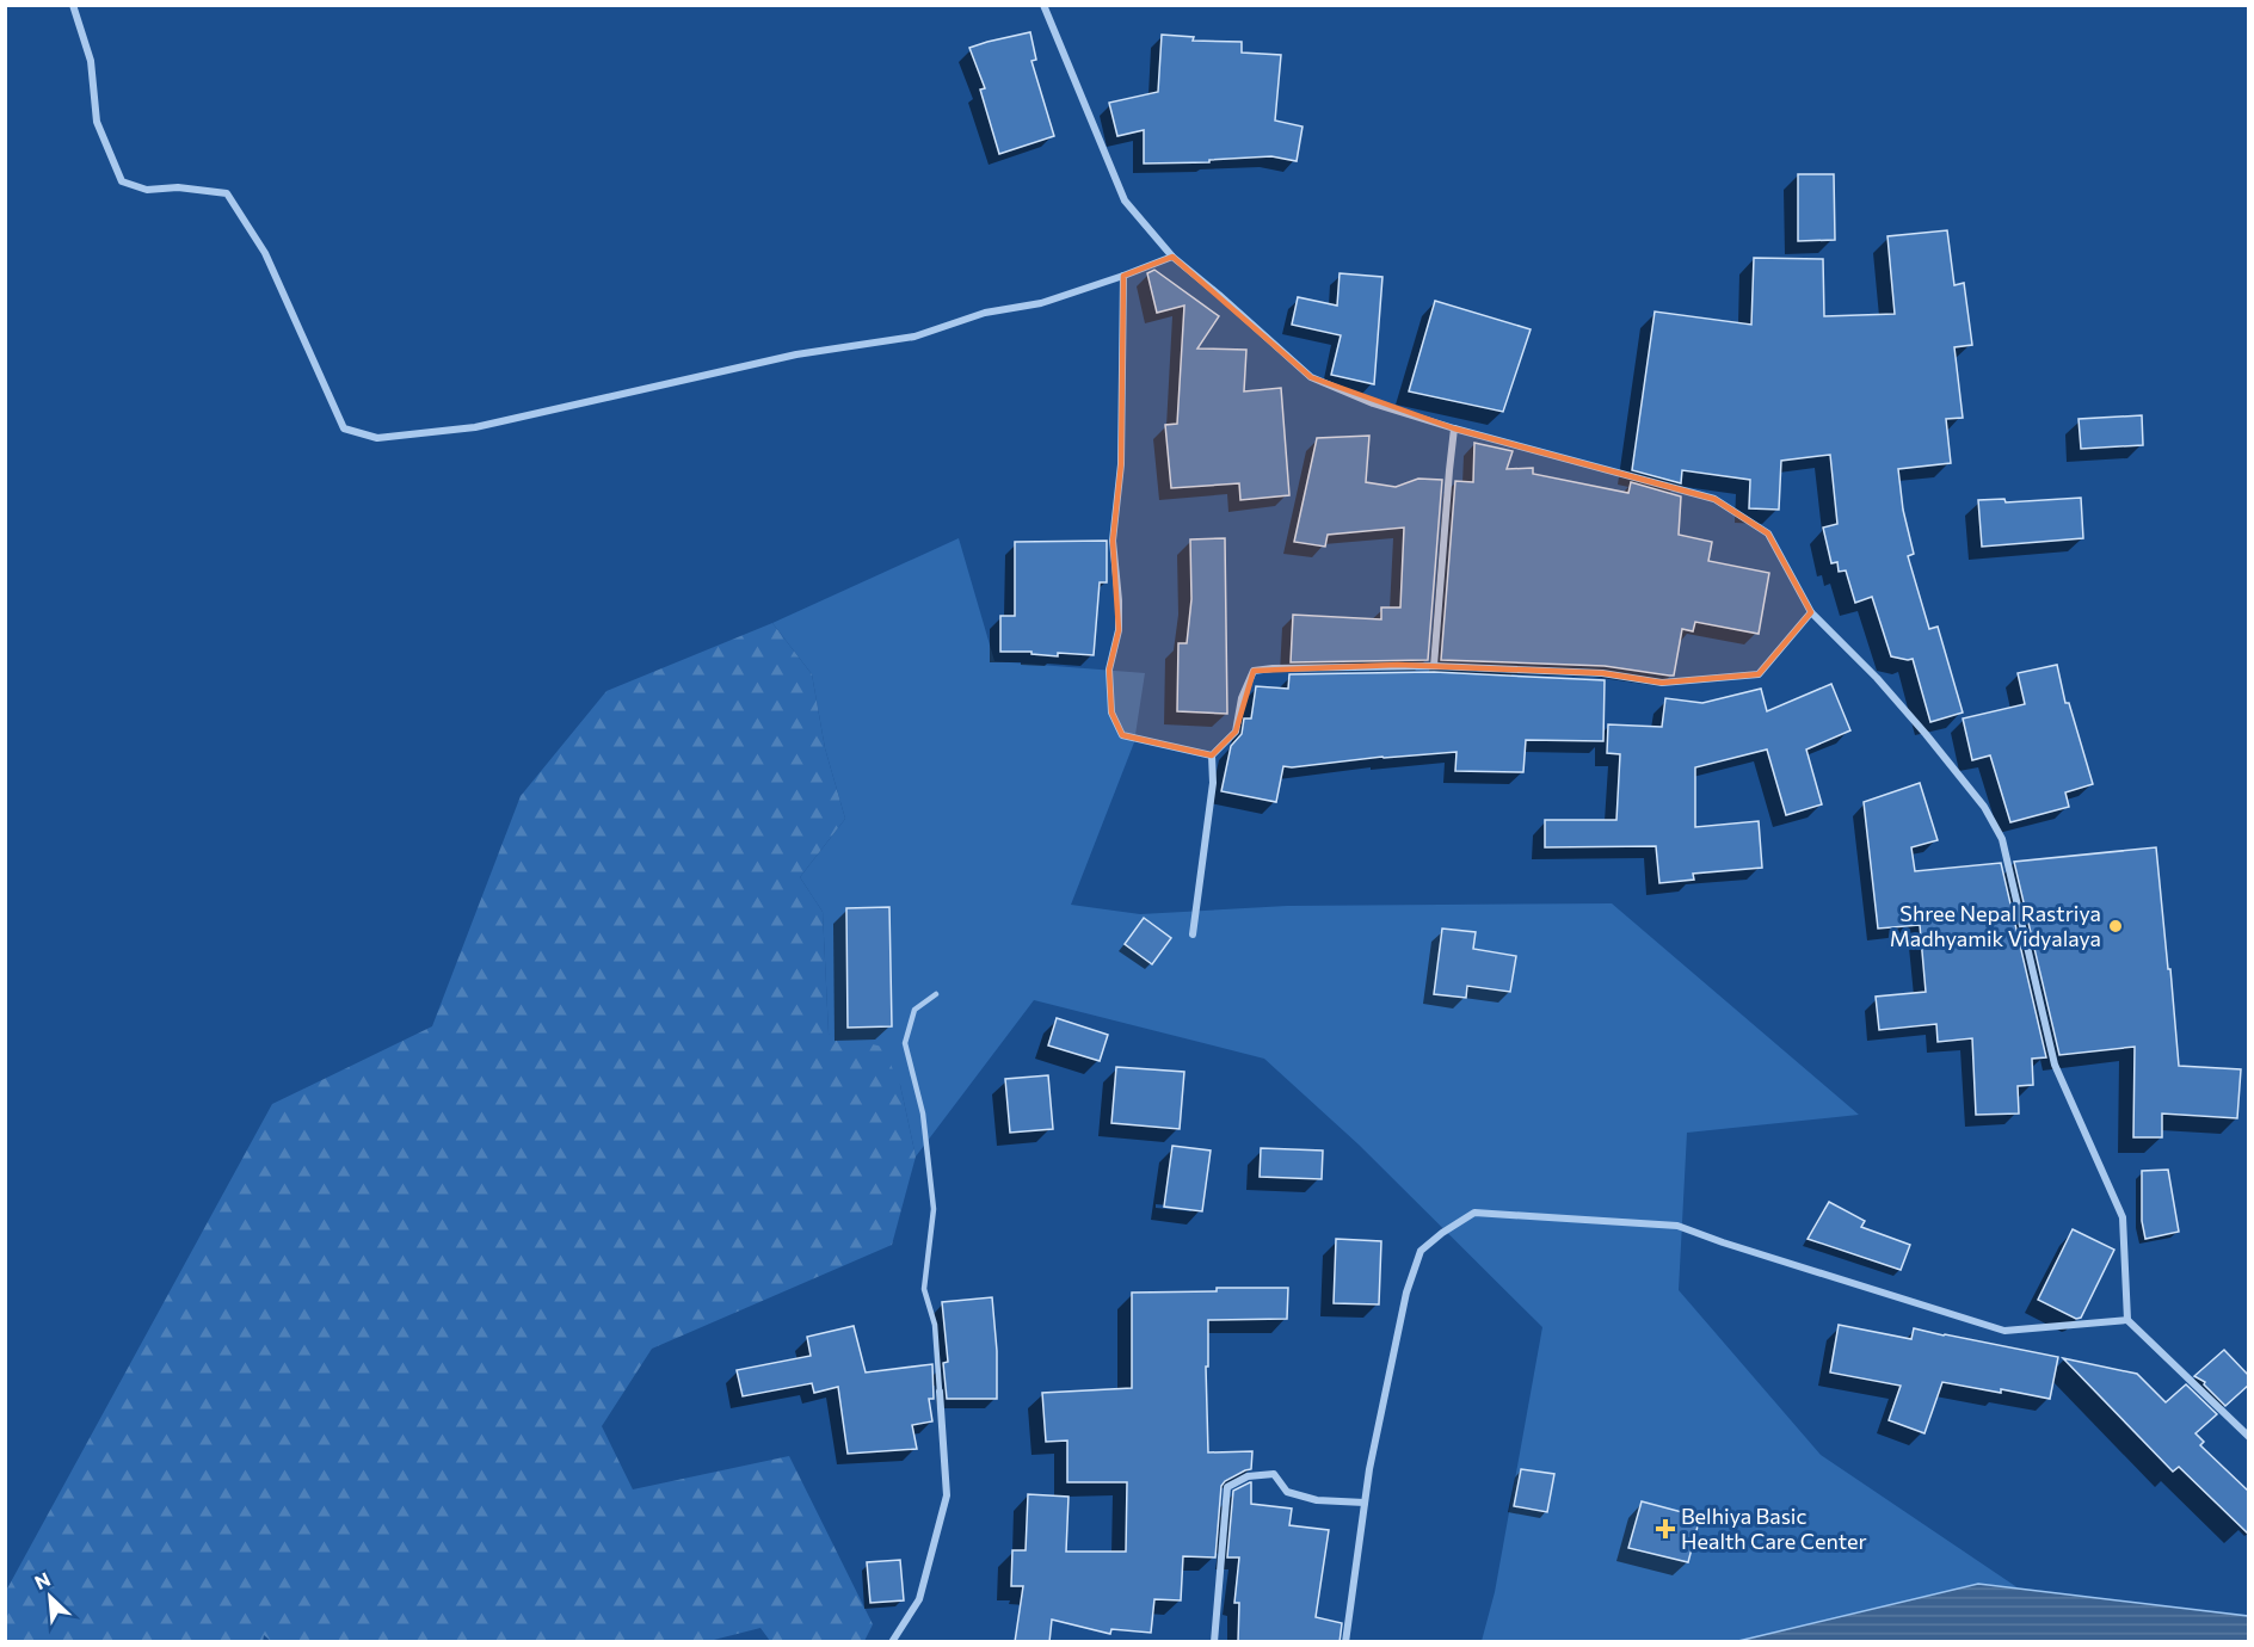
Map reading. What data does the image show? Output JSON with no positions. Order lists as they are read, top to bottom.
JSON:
{
  "places": {
    "other": ["Shree Nepal Rastriya Madhyamik Vidyalaya"],
    "health": ["Belhiya Basic Health Care Center"]
  },
  "north": "top left"
}
